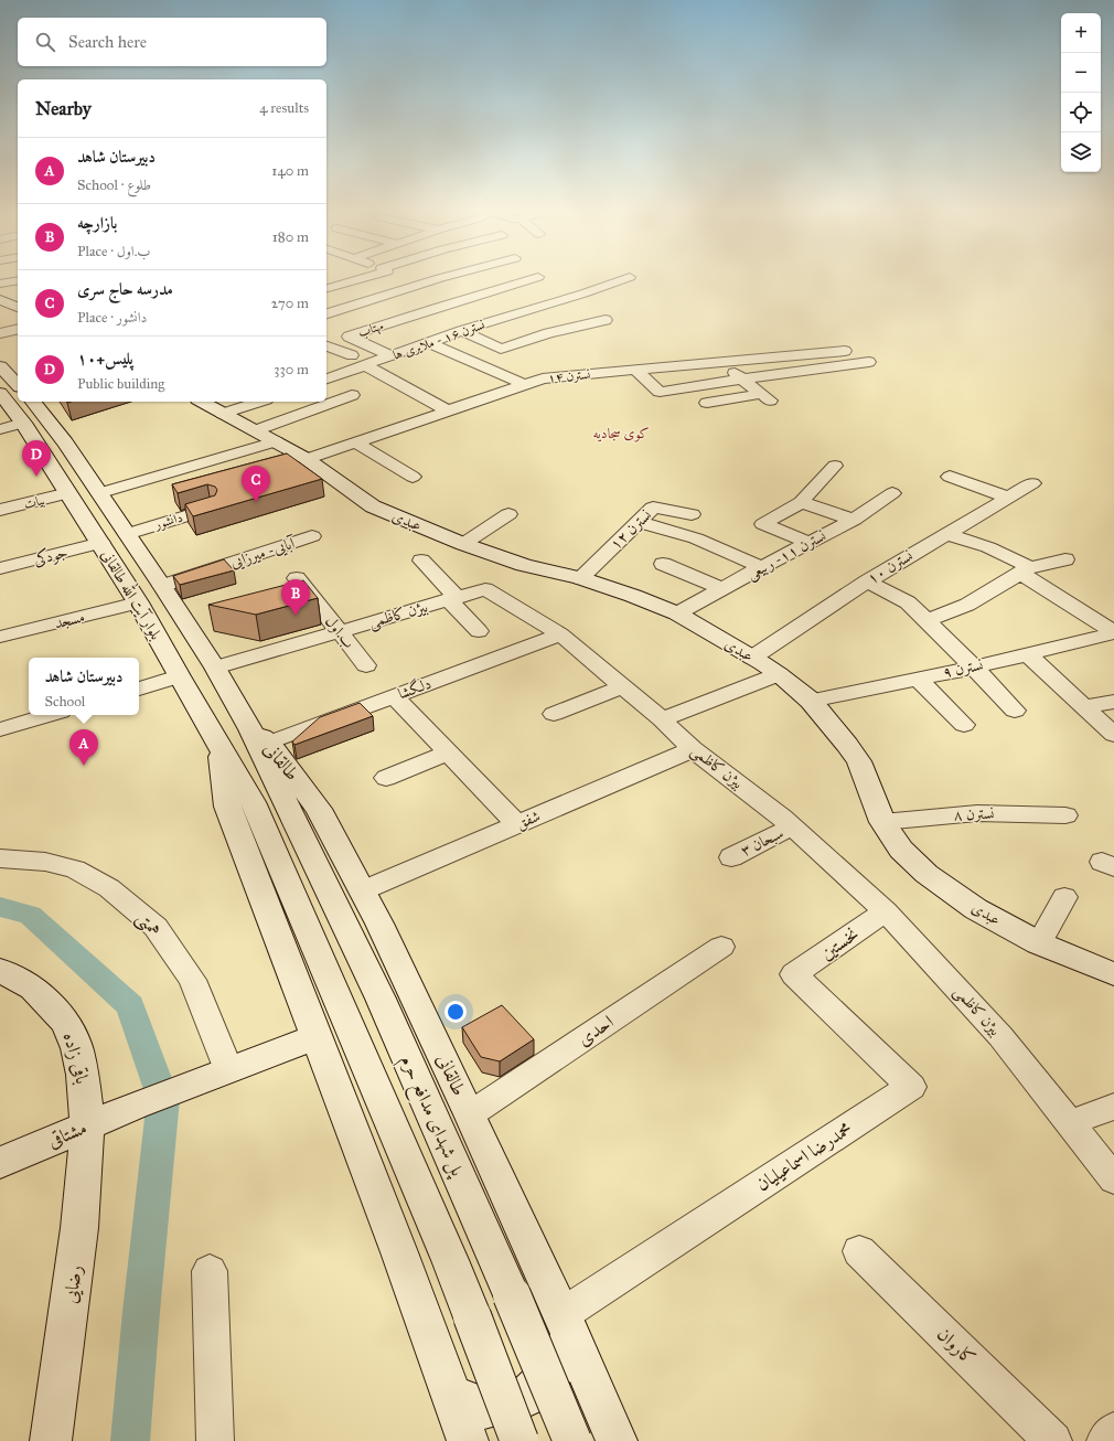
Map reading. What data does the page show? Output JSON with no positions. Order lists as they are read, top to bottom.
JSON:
{
  "streets": {
    "main road": [
      "عبدی",
      "بلوار آیت الله طالقانی",
      "طالقانی",
      "باقی زاده",
      "پل شهدای مدافع حرم",
      "مشتاقی",
      "رضایی"
    ],
    "street": [
      "مهتاب",
      "نسترن ۱۶ - ملایری ها",
      "نسترن ۱۴",
      "بیات",
      "دانشور",
      "نسترن ۱۲",
      "آبایی- میرزایی",
      "نسترن ۱۱- ربیعی",
      "جودکی",
      "نسترن ۱۰",
      "بیژن کاظمی",
      "مسجد",
      "ب.اول",
      "نسترن ۹",
      "دلگشا",
      "نسترن ۸",
      "شفق",
      "سبحان ۳",
      "همتی",
      "نخستین",
      "احدی",
      "محمدرضا اسماعیلیان",
      "کاروان"
    ]
  },
  "crossings": [
    ["مهتاب", "نسترن ۱۶ - ملایری ها"],
    ["بیات", "بلوار آیت الله طالقانی"],
    ["دانشور", "بلوار آیت الله طالقانی"],
    ["عبدی", "نسترن ۱۲"],
    ["عبدی", "نسترن ۱۱- ربیعی"],
    ["عبدی", "نسترن ۱۰"],
    ["عبدی", "نسترن ۹"],
    ["عبدی", "نسترن ۸"],
    ["آبایی- میرزایی", "بلوار آیت الله طالقانی"],
    ["جودکی", "بلوار آیت الله طالقانی"],
    ["بلوار آیت الله طالقانی", "بیژن کاظمی"],
    ["بلوار آیت الله طالقانی", "مسجد"],
    ["بلوار آیت الله طالقانی", "دلگشا"],
    ["بلوار آیت الله طالقانی", "طالقانی"],
    ["بلوار آیت الله طالقانی", "پل شهدای مدافع حرم"],
    ["بیژن کاظمی", "ب.اول"],
    ["بیژن کاظمی", "دلگشا"],
    ["بیژن کاظمی", "شفق"],
    ["بیژن کاظمی", "سبحان ۳"],
    ["بیژن کاظمی", "نخستین"],
    ["دلگشا", "طالقانی"],
    ["طالقانی", "شفق"],
    ["طالقانی", "احدی"],
    ["طالقانی", "محمدرضا اسماعیلیان"],
    ["همتی", "مشتاقی"],
    ["نخستین", "محمدرضا اسماعیلیان"],
    ["باقی زاده", "مشتاقی"],
    ["باقی زاده", "رضایی"],
    ["مشتاقی", "رضایی"]
  ],
  "districts": ["کوی سجادیه"],
  "page": {
    "map_buttons": ["+", "−"],
    "search": "Search here",
    "heading": ["Nearby", "4 results"],
    "list": [
      {
        "mark": "A",
        "name": "دبیرستان شاهد",
        "note": "School · طلوع",
        "value": "140 m"
      },
      {
        "mark": "B",
        "name": "بازارچه",
        "note": "Place · ب.اول",
        "value": "180 m"
      },
      {
        "mark": "C",
        "name": "مدرسه حاج سری",
        "note": "Place · دانشور",
        "value": "270 m"
      },
      {
        "mark": "D",
        "name": "پلیس+۱۰",
        "note": "Public building",
        "value": "330 m"
      }
    ],
    "pins": [
      "D",
      "C",
      "B",
      "A"
    ],
    "popup": ["دبیرستان شاهد", "School"]
  }
}
